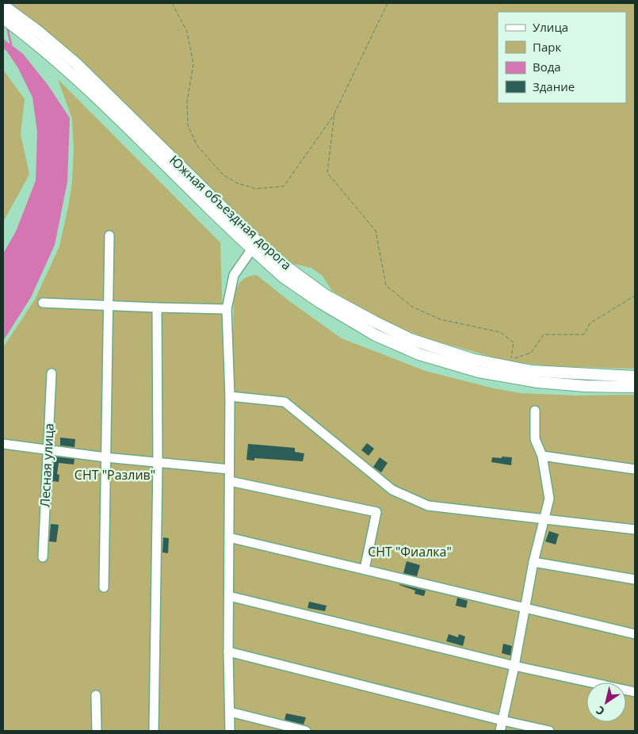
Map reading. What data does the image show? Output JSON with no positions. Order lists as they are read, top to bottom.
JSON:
{
  "streets": {
    "main road": ["Южная объездная дорога"],
    "street": ["Лесная улица"]
  },
  "parks": ["СНТ \"Разлив\"", "СНТ \"Фиалка\""],
  "legend": [
    "Улица",
    "Парк",
    "Вода",
    "Здание"
  ],
  "north": "bottom left"
}
